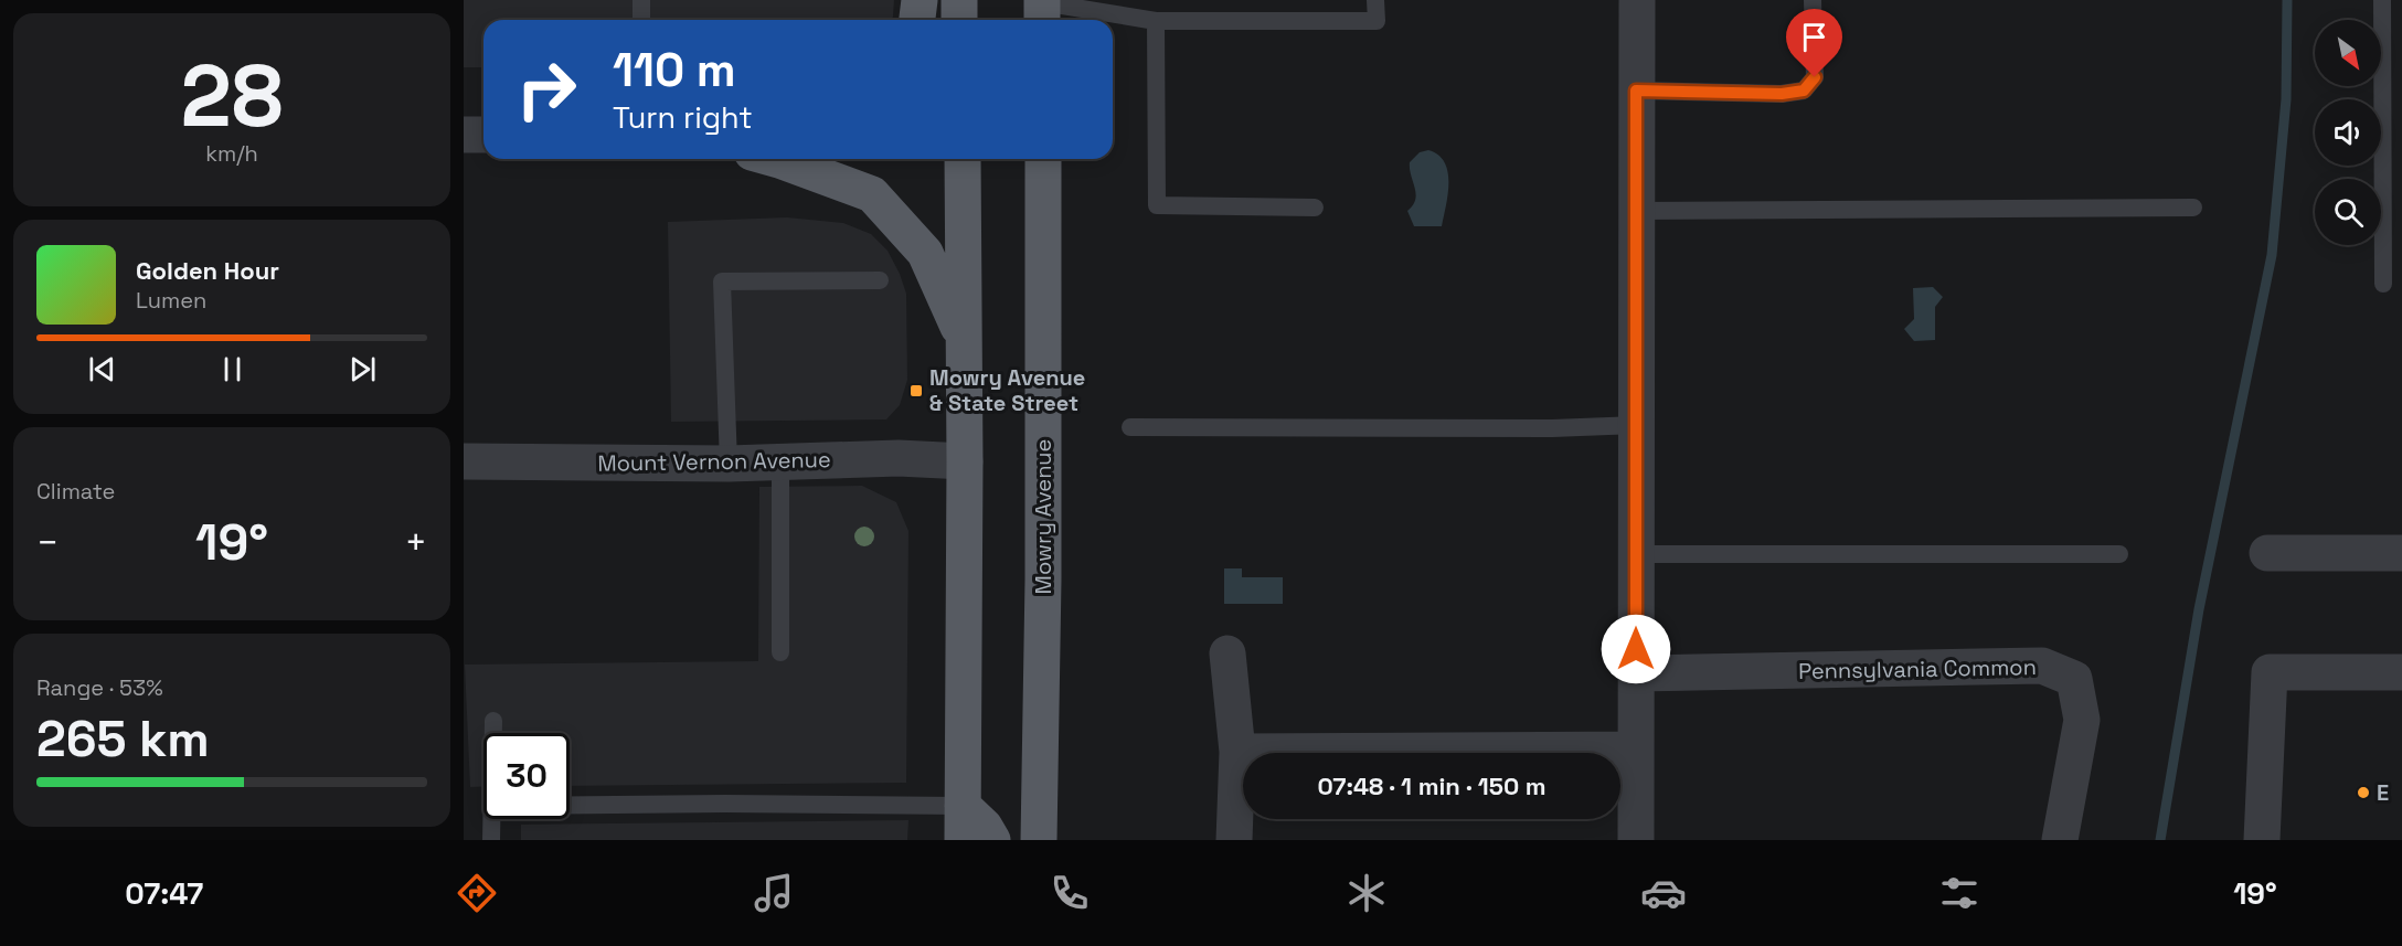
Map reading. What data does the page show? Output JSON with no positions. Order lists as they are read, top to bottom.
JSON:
{
  "streets": {
    "main road": ["Mowry Avenue"],
    "street": ["Mount Vernon Avenue", "Pennsylvania Common"]
  },
  "places": {
    "transit": ["Mowry Avenue & State Street"],
    "other": ["E"]
  },
  "north": "bottom right",
  "page": {
    "tile": [
      ["28", "km/h"],
      "Climate",
      ["Range · 53%", "265 km"]
    ],
    "turn": ["110 m", "Turn right"],
    "song": ["Golden Hour", "Lumen"],
    "heat": ["−", "19°", "+"],
    "limit": "30",
    "trip": "07:48 · 1 min · 150 m",
    "tabs": ["07:47", "19°"]
  }
}
